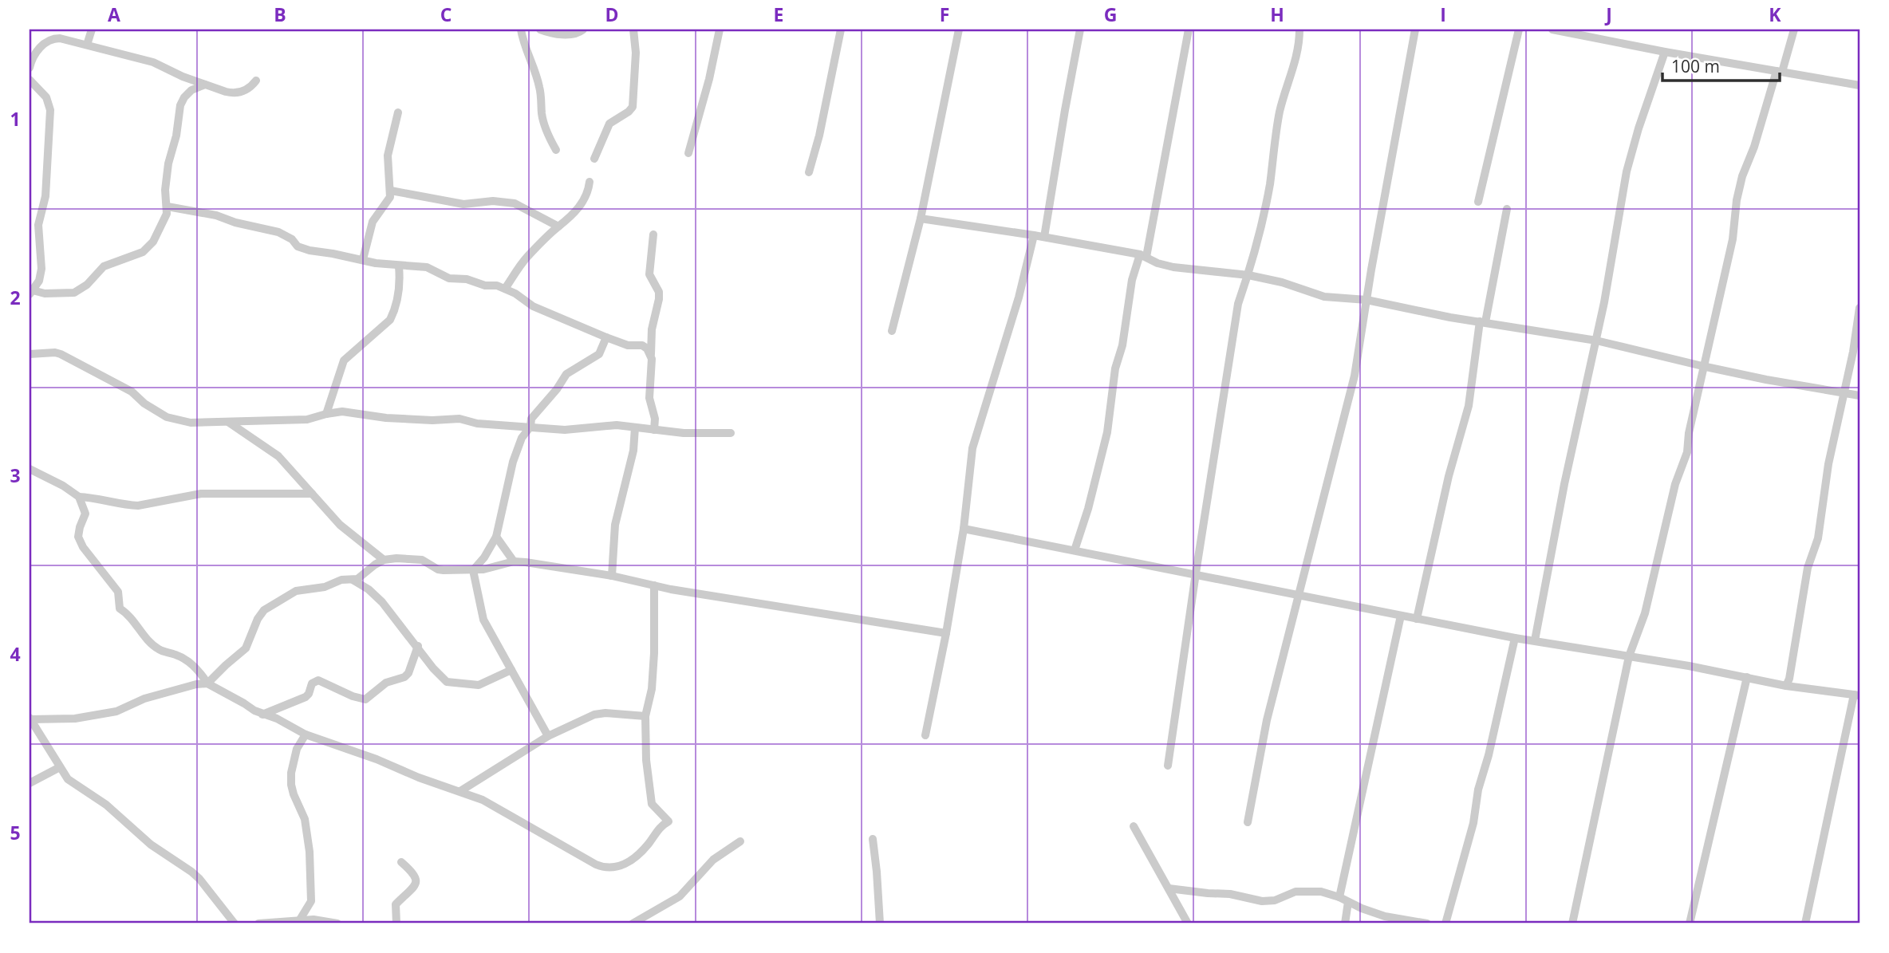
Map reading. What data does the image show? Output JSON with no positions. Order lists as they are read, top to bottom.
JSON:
{
  "scale_bar": "100 m",
  "grid": {
    "columns": [
      "A",
      "B",
      "C",
      "D",
      "E",
      "F",
      "G",
      "H",
      "I",
      "J",
      "K"
    ],
    "rows": [
      "1",
      "2",
      "3",
      "4",
      "5"
    ]
  }
}
